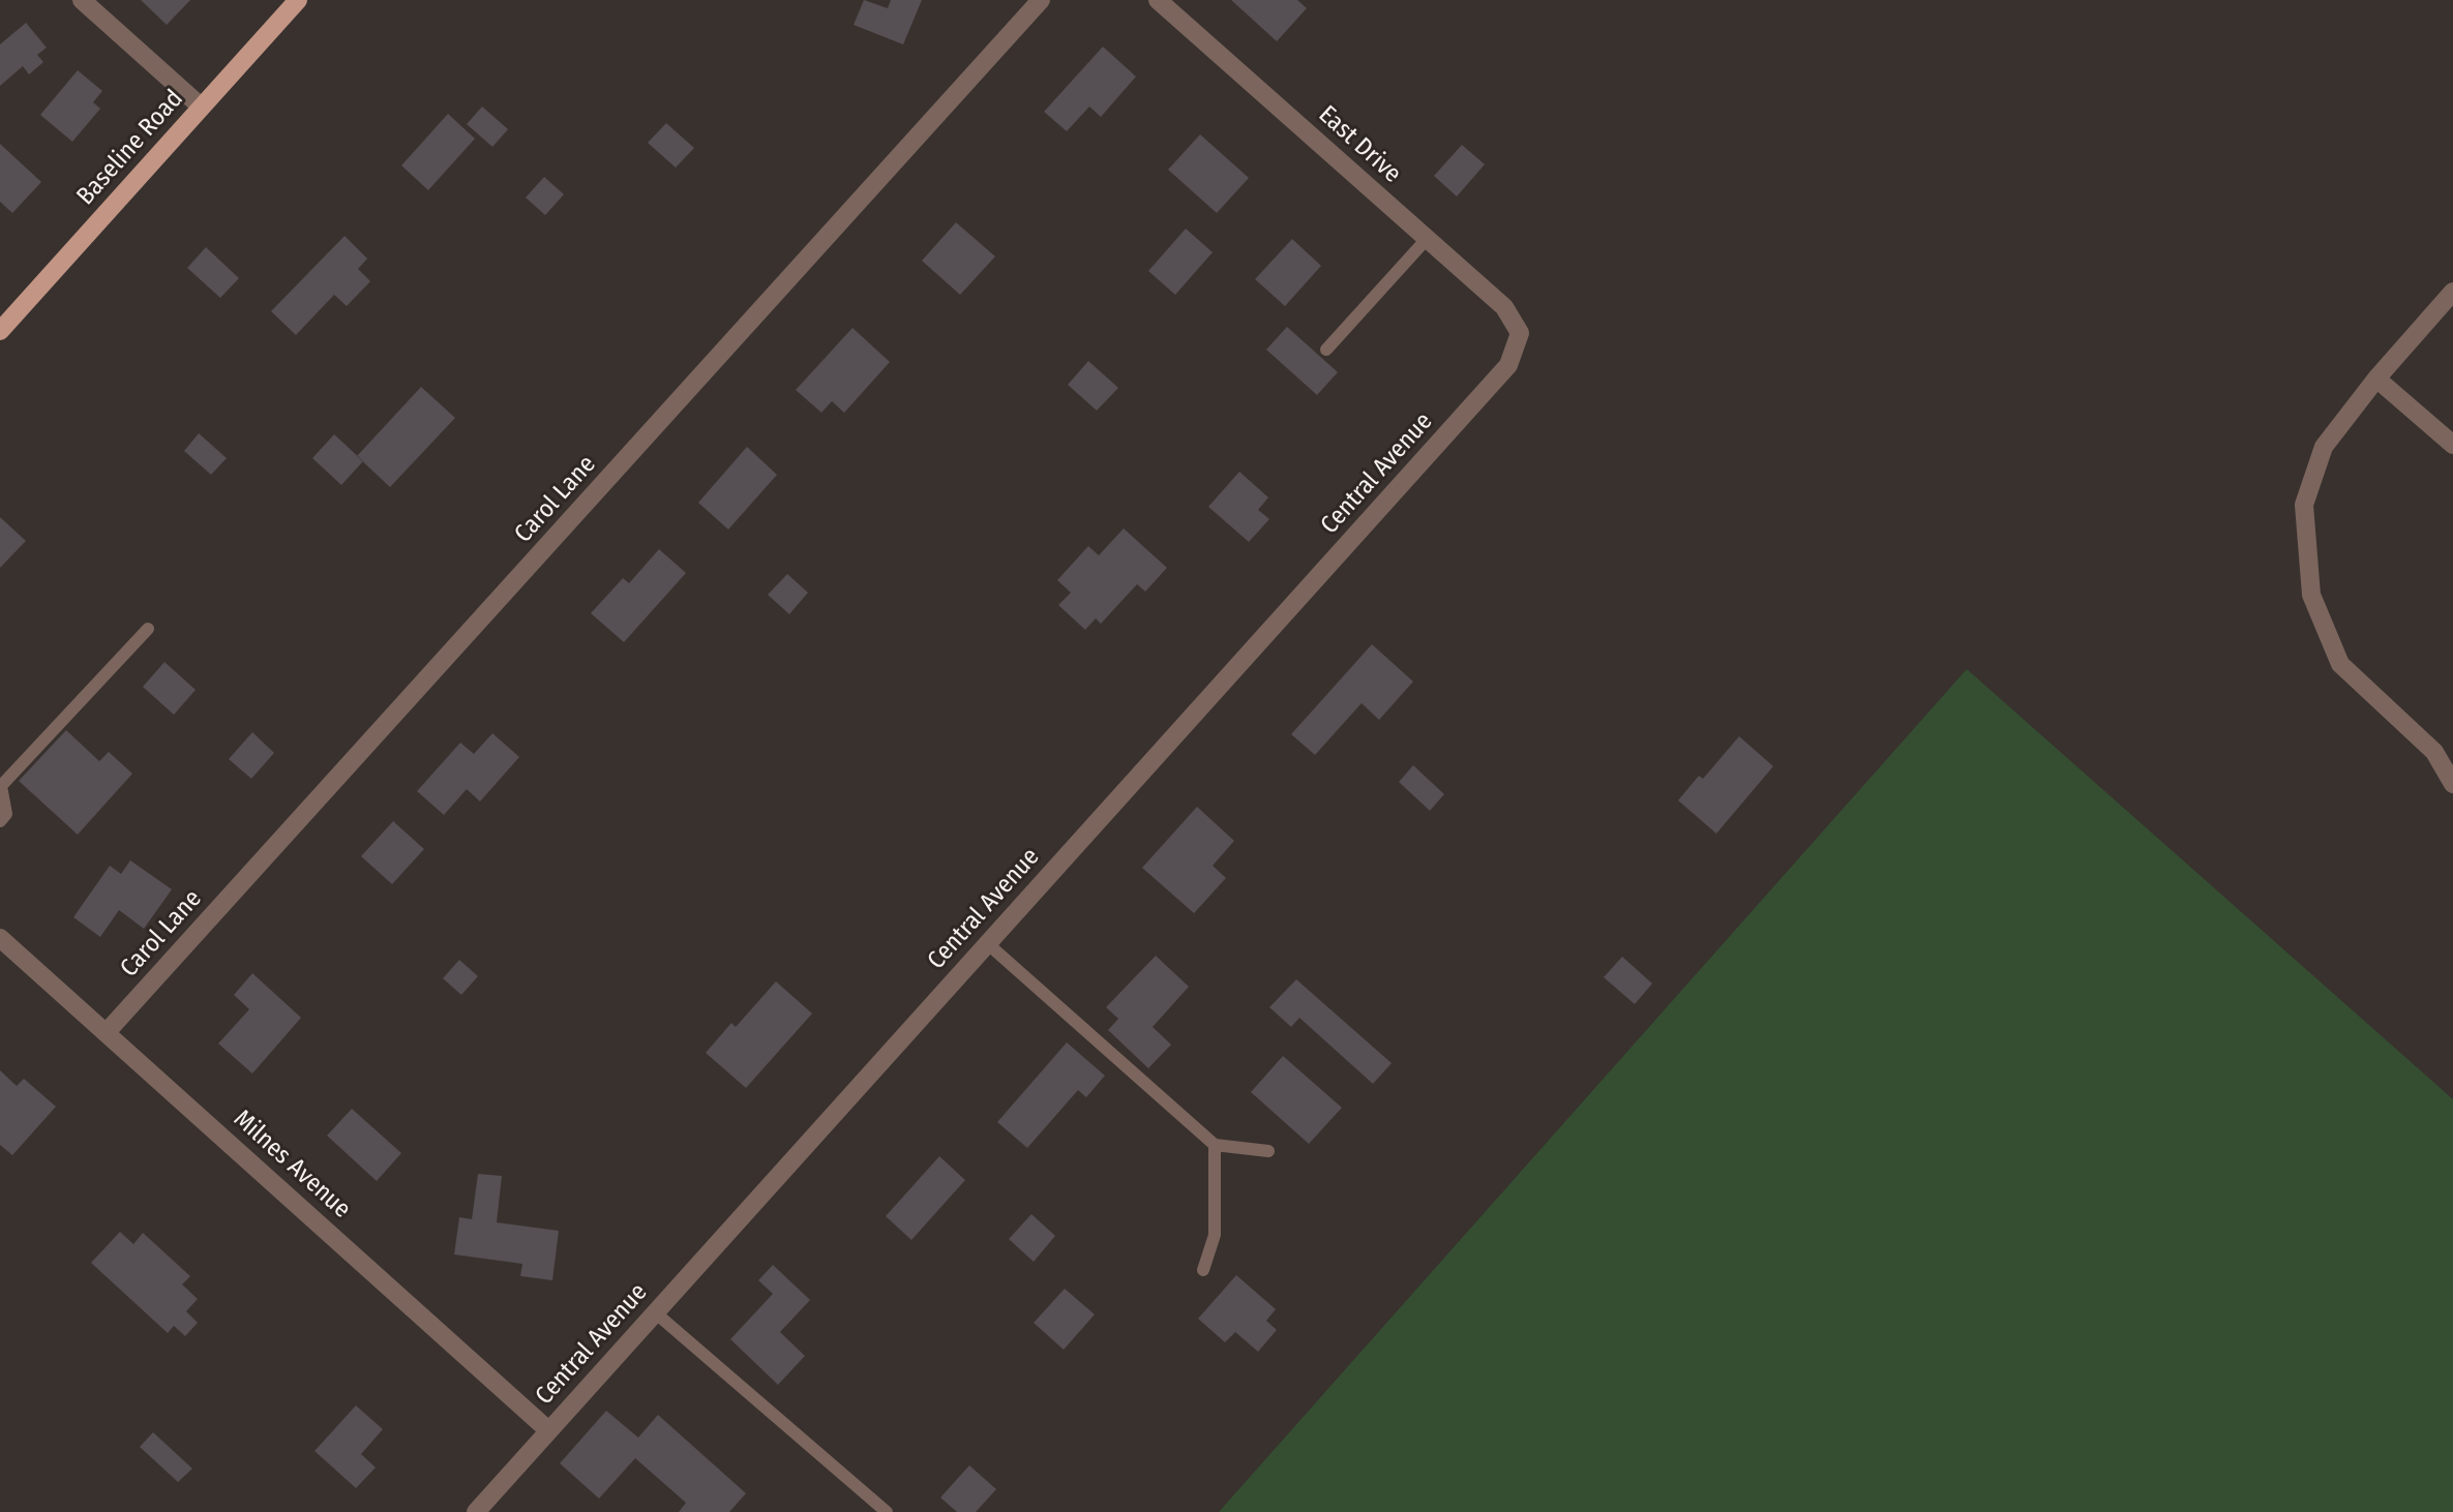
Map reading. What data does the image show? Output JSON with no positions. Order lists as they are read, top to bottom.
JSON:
{
  "streets": {
    "main road": ["Baseline Road"],
    "street": [
      "East Drive",
      "Central Avenue",
      "Carol Lane",
      "Milnes Avenue"
    ]
  },
  "crossings": [
    ["East Drive", "Central Avenue"],
    ["Central Avenue", "Milnes Avenue"],
    ["Carol Lane", "Milnes Avenue"]
  ]
}
